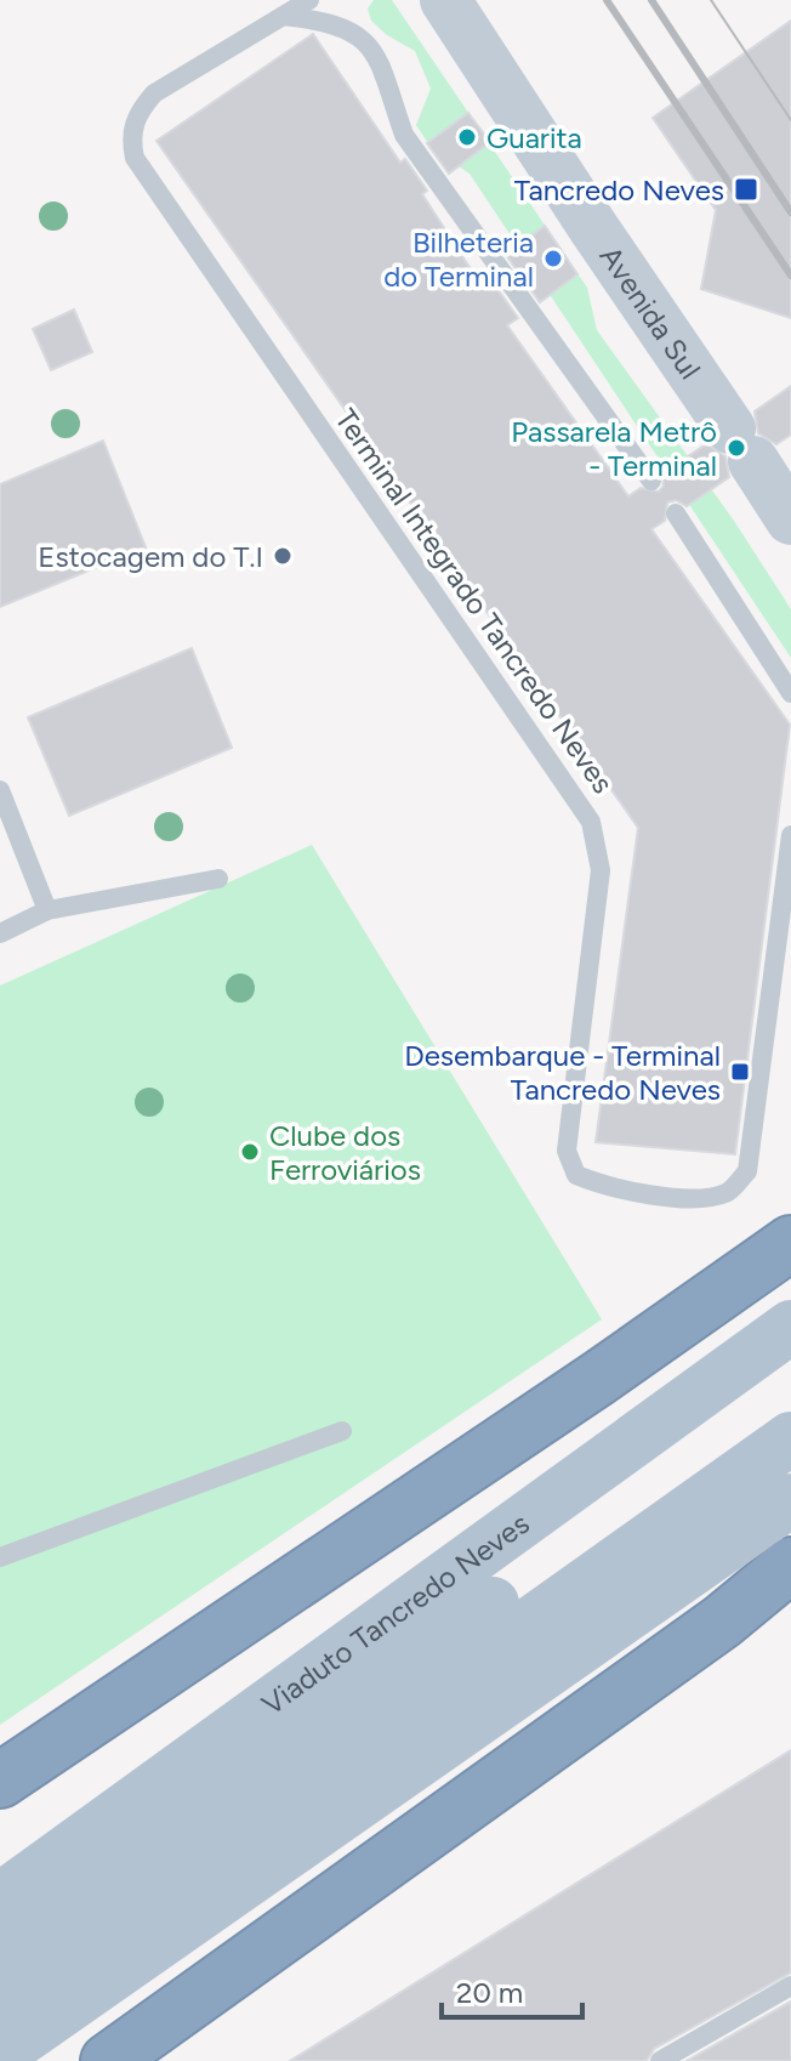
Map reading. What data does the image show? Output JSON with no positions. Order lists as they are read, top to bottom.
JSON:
{
  "streets": {
    "main road": ["Viaduto Tancredo Neves"],
    "street": ["Avenida Sul"],
    "lane": ["Terminal Integrado Tancredo Neves"]
  },
  "places": {
    "other": [
      "Guarita",
      "Bilheteria do Terminal",
      "Passarela Metrô - Terminal",
      "Estocagem do T.I",
      "Clube dos Ferroviários"
    ],
    "transit": ["Tancredo Neves", "Desembarque - Terminal Tancredo Neves"]
  },
  "scale_bar": "20 m"
}
